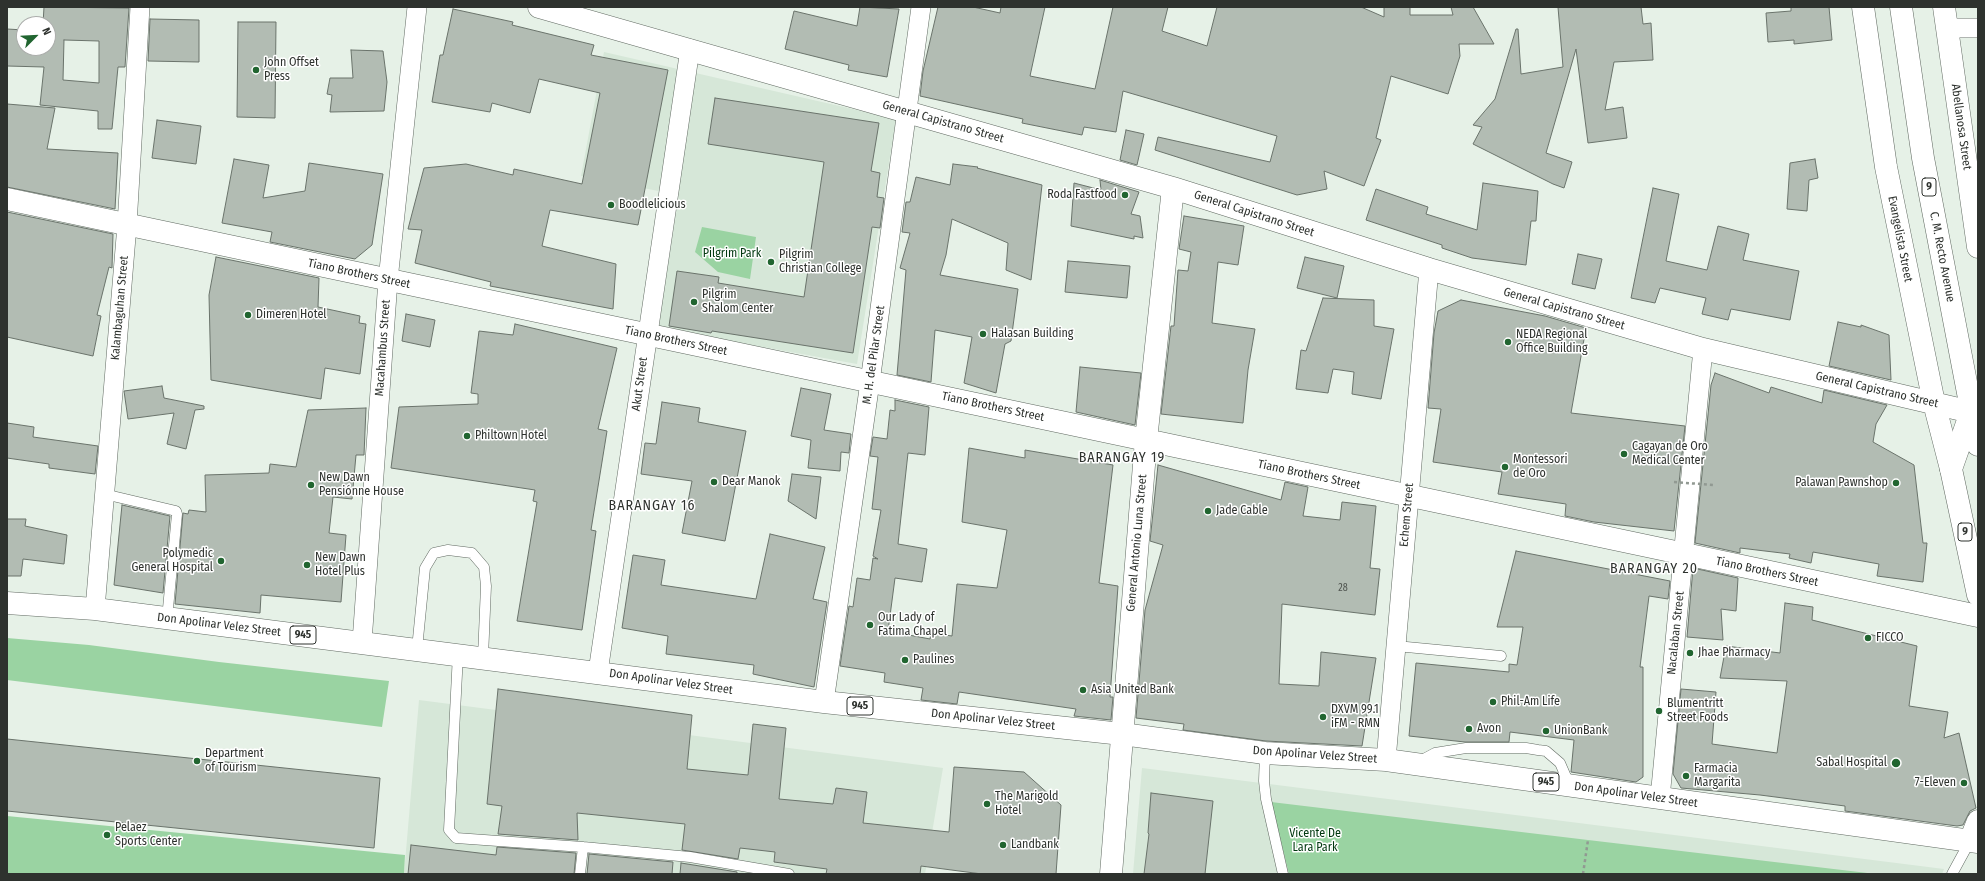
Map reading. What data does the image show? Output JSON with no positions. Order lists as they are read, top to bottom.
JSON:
{
  "streets": {
    "main road": [
      "General Capistrano Street",
      "Abellanosa Street",
      "9",
      "Evangelista Street",
      "C. M. Recto Avenue",
      "Tiano Brothers Street",
      "General Antonio Luna Street",
      "Don Apolinar Velez Street",
      "945"
    ],
    "street": [
      "Kalambaguhan Street",
      "Macahambus Street",
      "M. H. del Pilar Street",
      "Akut Street",
      "Echem Street",
      "Nacalaban Street"
    ]
  },
  "crossings": [
    ["General Capistrano Street", "Evangelista Street"],
    ["General Capistrano Street", "C. M. Recto Avenue"],
    ["General Capistrano Street", "M. H. del Pilar Street"],
    ["General Capistrano Street", "Akut Street"],
    ["General Capistrano Street", "Echem Street"],
    ["General Capistrano Street", "General Antonio Luna Street"],
    ["General Capistrano Street", "Nacalaban Street"],
    ["9", "Evangelista Street"],
    ["Tiano Brothers Street", "Kalambaguhan Street"],
    ["Tiano Brothers Street", "Macahambus Street"],
    ["Tiano Brothers Street", "M. H. del Pilar Street"],
    ["Tiano Brothers Street", "Akut Street"],
    ["Tiano Brothers Street", "Echem Street"],
    ["Tiano Brothers Street", "General Antonio Luna Street"],
    ["Tiano Brothers Street", "Nacalaban Street"],
    ["Kalambaguhan Street", "Don Apolinar Velez Street"],
    ["Macahambus Street", "Don Apolinar Velez Street"],
    ["M. H. del Pilar Street", "Don Apolinar Velez Street"],
    ["Akut Street", "Don Apolinar Velez Street"],
    ["Echem Street", "Don Apolinar Velez Street"],
    ["General Antonio Luna Street", "Don Apolinar Velez Street"],
    ["Don Apolinar Velez Street", "Nacalaban Street"]
  ],
  "districts": ["BARANGAY 19", "BARANGAY 16", "BARANGAY 20"],
  "parks": ["Pilgrim Park", "Vicente De Lara Park"],
  "places": [
    "John Offset Press",
    "Roda Fastfood",
    "Boodlelicious",
    "Pilgrim Christian College",
    "Pilgrim Shalom Center",
    "Dimeren Hotel",
    "Halasan Building",
    "NEDA Regional Office Building",
    "Philtown Hotel",
    "Cagayan de Oro Medical Center",
    "Montessori de Oro",
    "Dear Manok",
    "Palawan Pawnshop",
    "New Dawn Pensiónne House",
    "Jade Cable",
    "Polymedic General Hospital",
    "New Dawn Hotel Plus",
    "Our Lady of Fatima Chapel",
    "FICCO",
    "Jhae Pharmacy",
    "Paulines",
    "Asia United Bank",
    "Phil-Am Life",
    "Blumentritt Street Foods",
    "DXVM 99.1 iFM - RMN",
    "Avon",
    "UnionBank",
    "Department of Tourism",
    "Sabal Hospital",
    "Farmacia Margarita",
    "7-Eleven",
    "The Marigold Hotel",
    "Pelaez Sports Center",
    "Landbank"
  ],
  "house_numbers": ["28"],
  "north": "top right"
}
